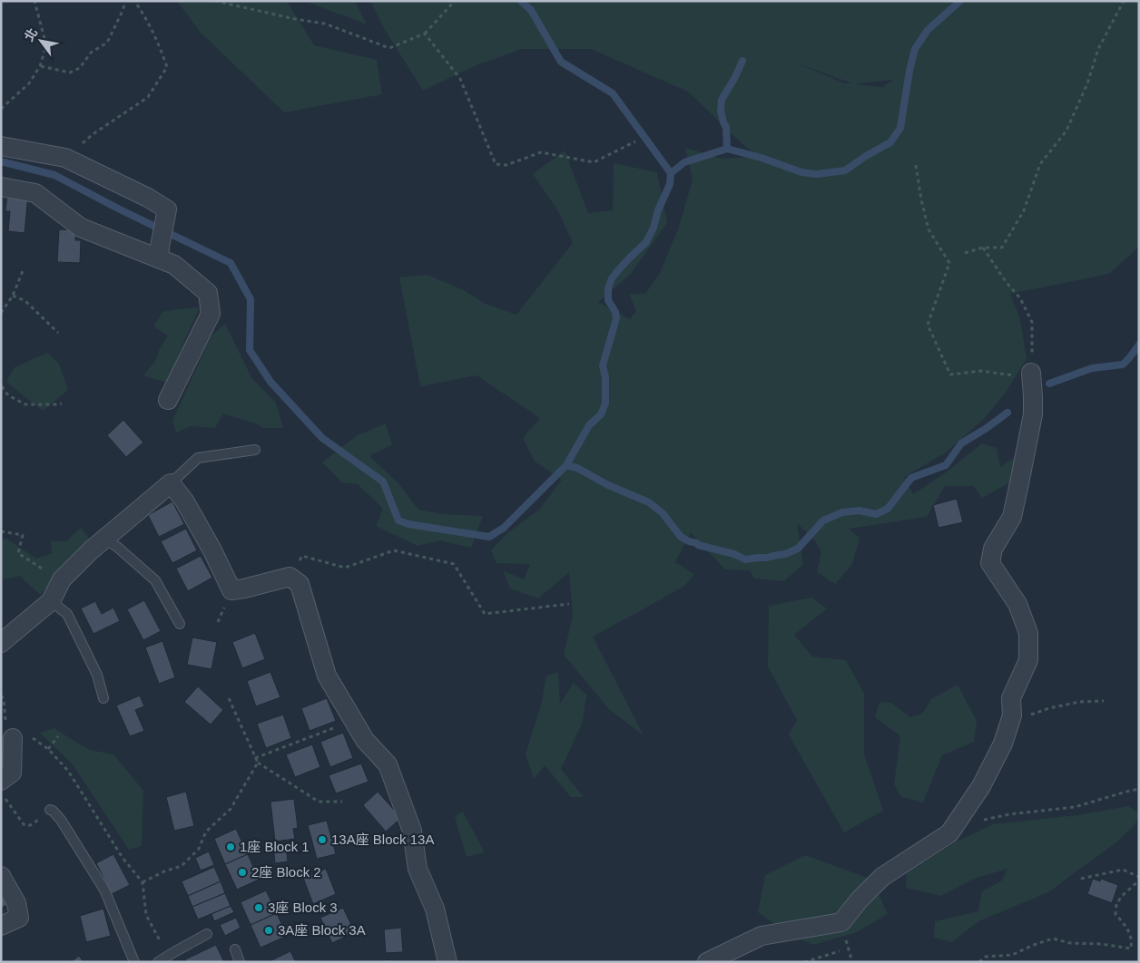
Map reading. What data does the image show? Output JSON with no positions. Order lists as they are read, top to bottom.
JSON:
{
  "places": [
    "13A座 Block 13A",
    "1座 Block 1",
    "2座 Block 2",
    "3座 Block 3",
    "3A座 Block 3A"
  ],
  "north": "top left"
}
